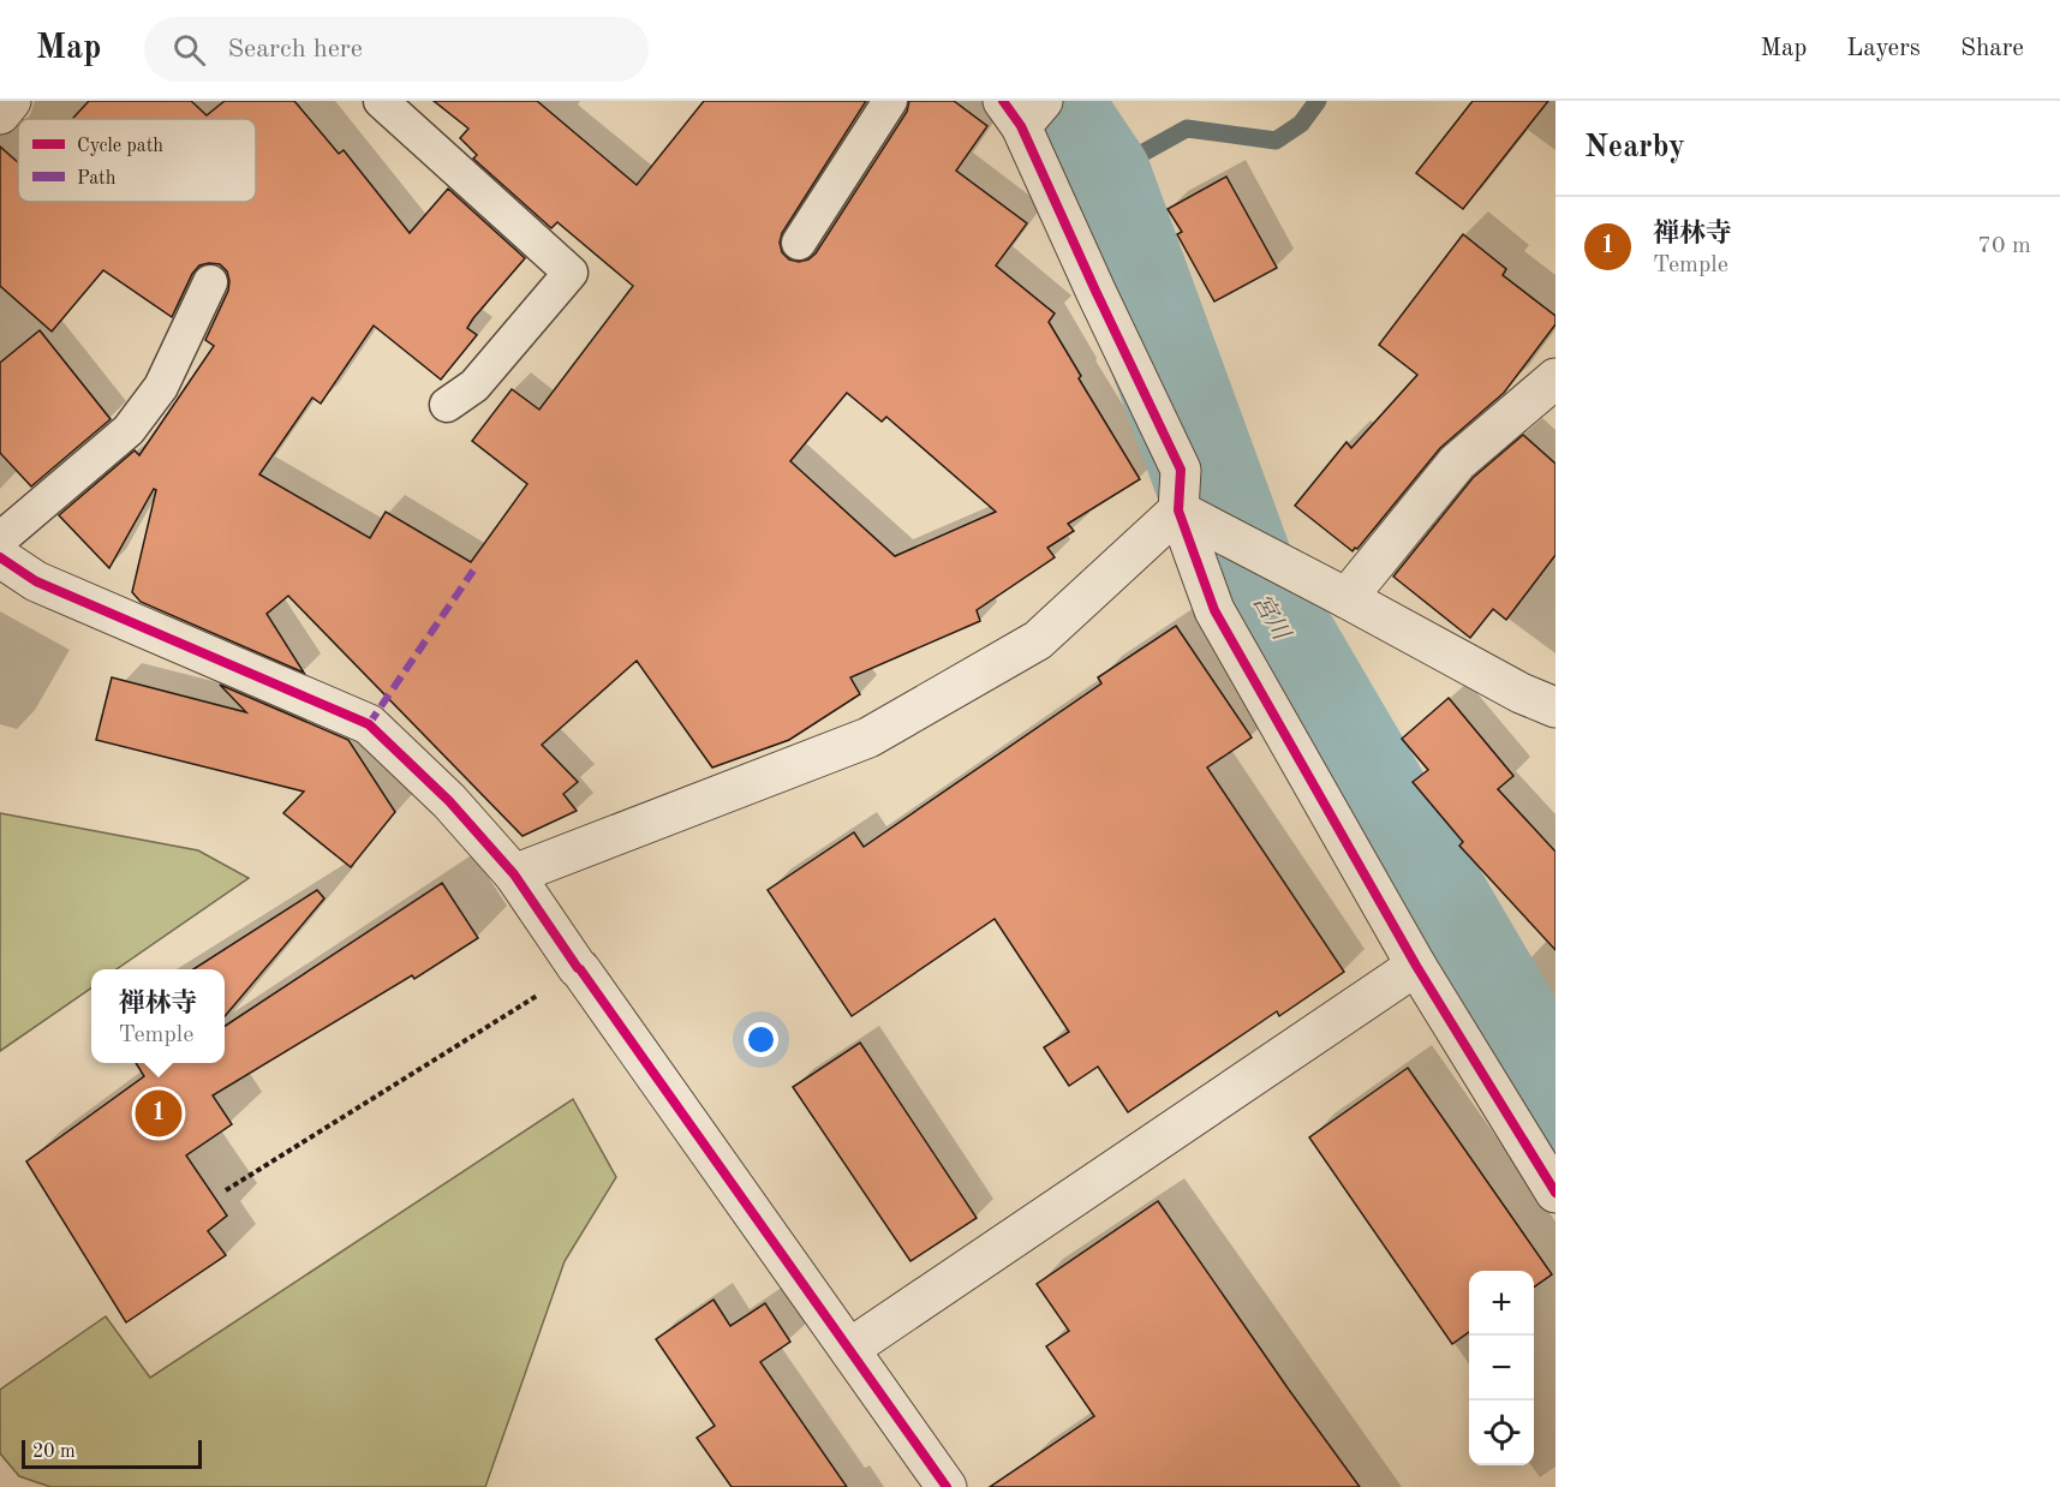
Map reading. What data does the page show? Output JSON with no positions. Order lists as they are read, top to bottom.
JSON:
{
  "water": ["宮川"],
  "legend": ["Cycle path", "Path"],
  "scale_bar": "20 m",
  "page": {
    "header": "Map",
    "search": "Search here",
    "nav": ["Map", "Layers", "Share"],
    "heading": "Nearby",
    "list": [
      {
        "mark": "1",
        "name": "禅林寺",
        "note": "Temple",
        "value": "70 m"
      }
    ],
    "popup": ["禅林寺", "Temple"],
    "pins": "1",
    "map_buttons": ["+", "−"],
    "scale": "20 m"
  }
}
